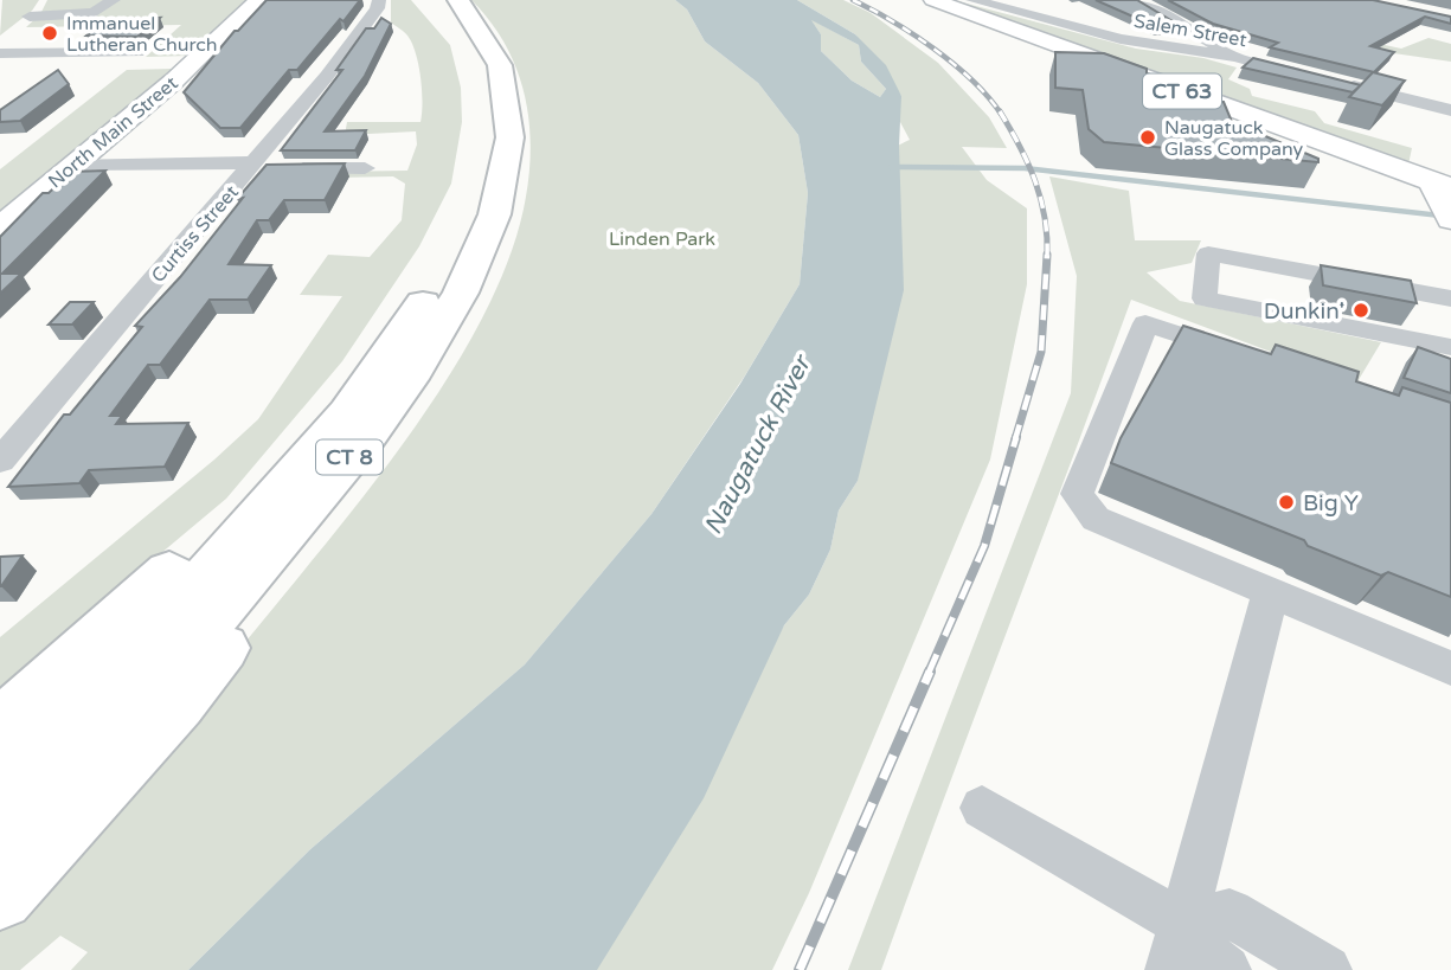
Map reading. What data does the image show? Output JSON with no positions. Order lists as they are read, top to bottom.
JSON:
{
  "streets": {
    "highway": ["CT 8"],
    "main road": ["CT 63", "North Main Street"],
    "street": ["Salem Street", "Curtiss Street"]
  },
  "water": ["Naugatuck River"],
  "parks": ["Linden Park"],
  "places": [
    "Immanuel Lutheran Church",
    "Naugatuck Glass Company",
    "Dunkin'",
    "Big Y"
  ]
}
